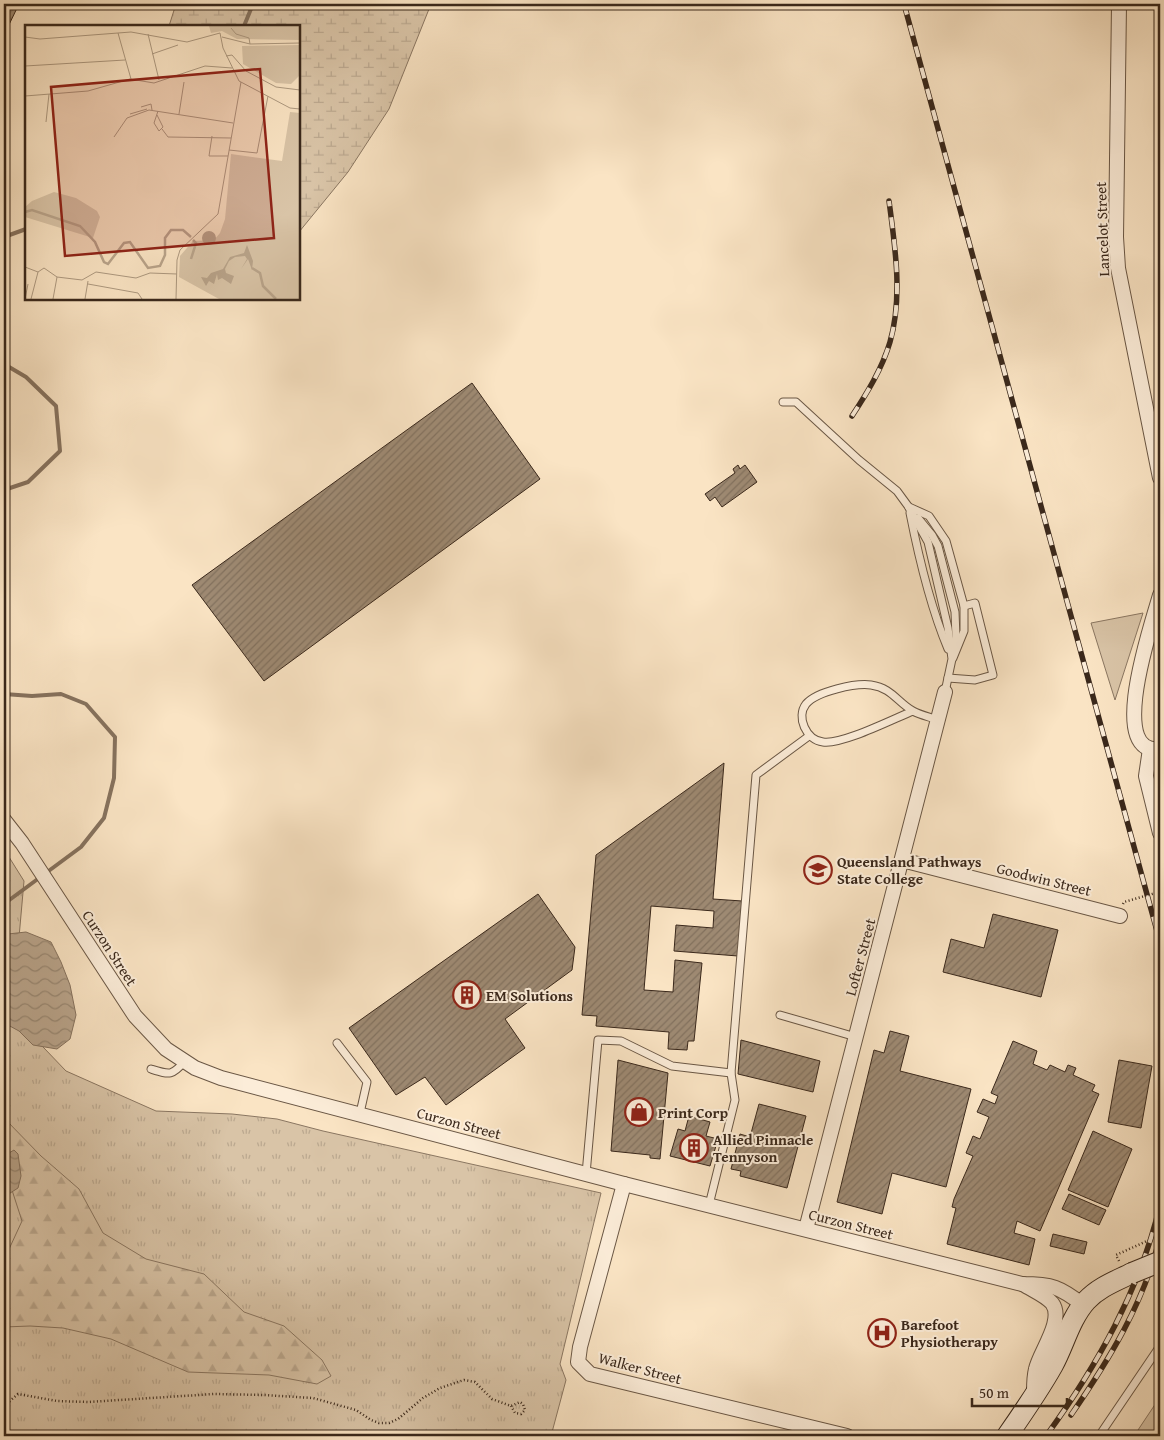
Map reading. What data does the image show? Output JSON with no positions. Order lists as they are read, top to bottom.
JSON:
{
  "streets": {
    "street": [
      "Lancelot Street",
      "Goodwin Street",
      "Curzon Street",
      "Lofter Street",
      "Walker Street"
    ]
  },
  "crossings": [
    ["Goodwin Street", "Lofter Street"],
    ["Curzon Street", "Lofter Street"],
    ["Curzon Street", "Walker Street"]
  ],
  "places": {
    "school or university": ["Queensland Pathways State College"],
    "building": ["EM Solutions", "Allied Pinnacle Tennyson"],
    "shop": ["Print Corp"],
    "hospital": ["Barefoot Physiotherapy"]
  },
  "scale_bar": "50 m"
}
